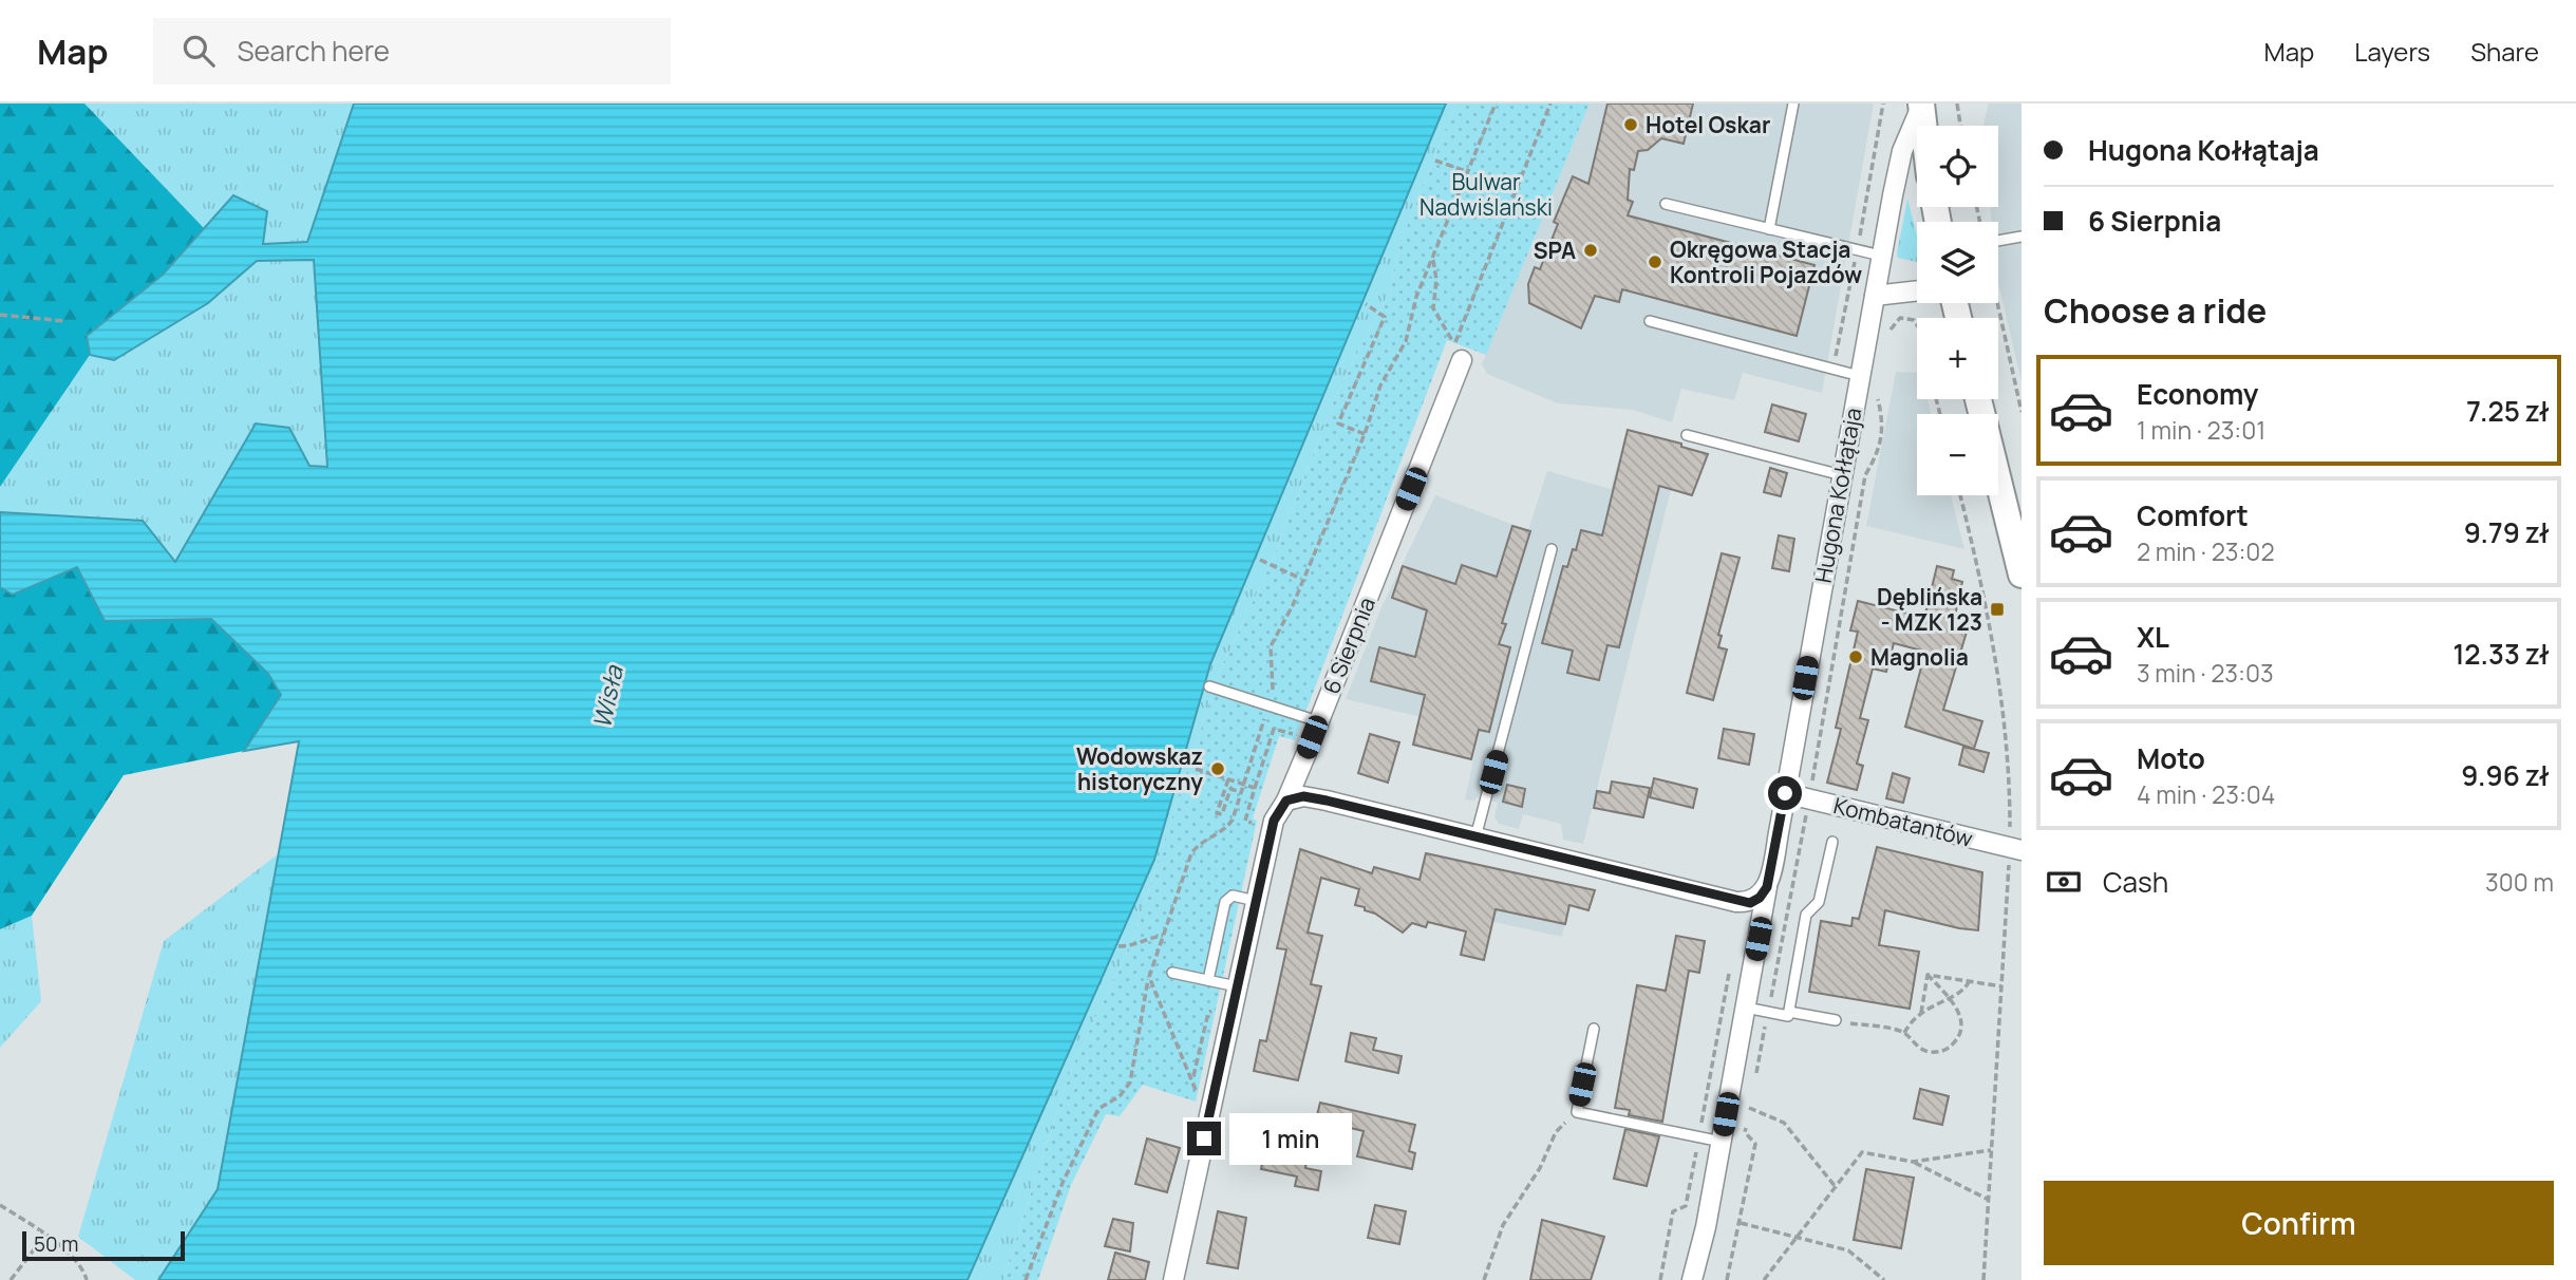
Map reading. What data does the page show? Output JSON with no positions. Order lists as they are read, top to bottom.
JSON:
{
  "streets": {
    "street": ["Hugona Kołłątaja", "6 Sierpnia", "Kombatantów"]
  },
  "crossings": [
    ["Hugona Kołłątaja", "Kombatantów"]
  ],
  "water": ["Wisła"],
  "parks": ["Bulwar Nadwiślański"],
  "places": {
    "other": [
      "Hotel Oskar",
      "SPA",
      "Okręgowa Stacja Kontroli Pojazdów",
      "Magnolia",
      "Wodowskaz historyczny"
    ],
    "transit": ["Dęblińska - MZK 123"]
  },
  "scale_bar": "50 m",
  "page": {
    "header": "Map",
    "search": "Search here",
    "nav": ["Map", "Layers", "Share"],
    "banner": ["Hugona Kołłątaja", "6 Sierpnia"],
    "map_buttons": ["+", "−"],
    "heading": "Choose a ride",
    "list": [
      {
        "name": "Economy",
        "note": "1 min · 23:01",
        "value": "7.25 zł"
      },
      {
        "name": "Comfort",
        "note": "2 min · 23:02",
        "value": "9.79 zł"
      },
      {
        "name": "XL",
        "note": "3 min · 23:03",
        "value": "12.33 zł"
      },
      {
        "name": "Moto",
        "note": "4 min · 23:04",
        "value": "9.96 zł"
      }
    ],
    "pay": ["Cash", "300 m"],
    "bubble": "1 min",
    "buttons": "Confirm",
    "scale": "50 m"
  }
}
